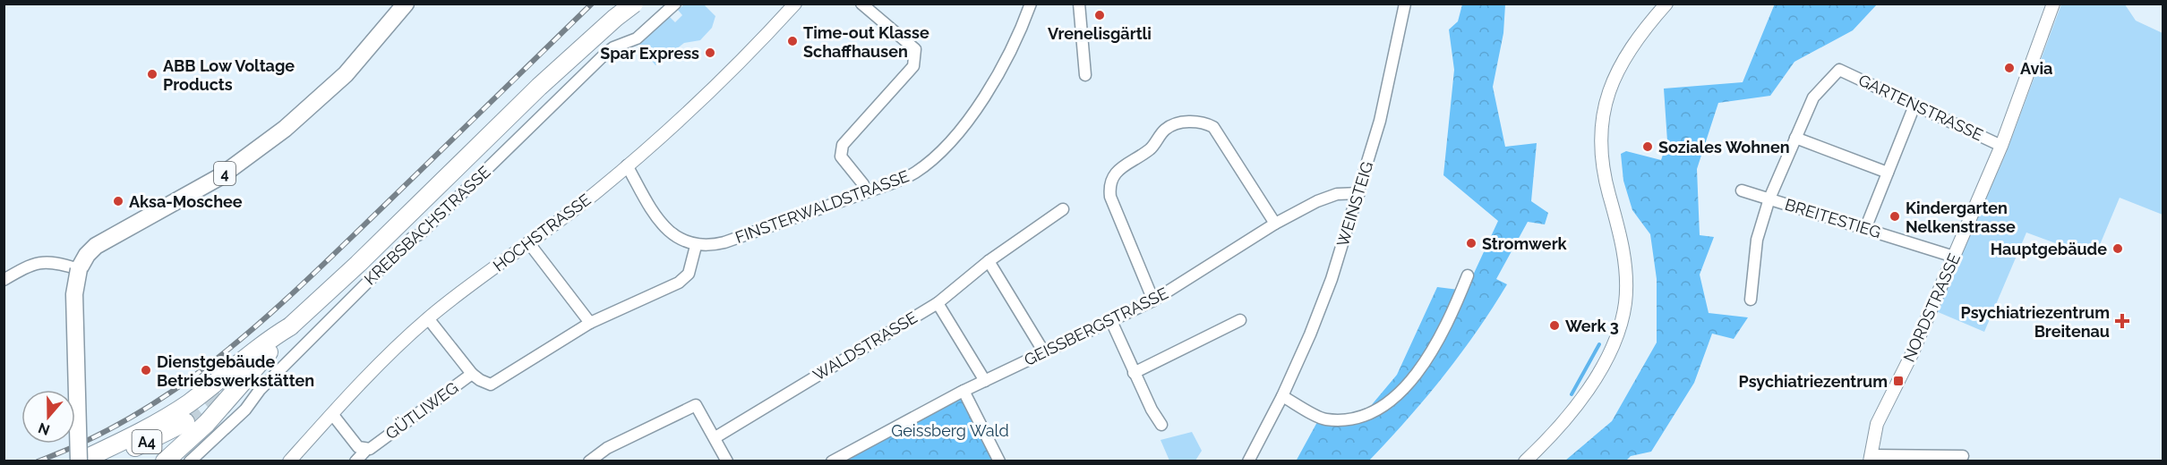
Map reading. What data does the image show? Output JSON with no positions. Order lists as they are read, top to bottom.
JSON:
{
  "streets": {
    "highway": ["A4"],
    "main road": ["4"],
    "street": [
      "GARTENSTRASSE",
      "WEINSTEIG",
      "FINSTERWALDSTRASSE",
      "BREITESTIEG",
      "KREBSBACHSTRASSE",
      "HOCHSTRASSE",
      "NORDSTRASSE",
      "GEISSBERGSTRASSE",
      "WALDSTRASSE",
      "GÜTLIWEG"
    ]
  },
  "crossings": [
    ["GARTENSTRASSE", "NORDSTRASSE"],
    ["WEINSTEIG", "GEISSBERGSTRASSE"],
    ["BREITESTIEG", "NORDSTRASSE"],
    ["HOCHSTRASSE", "GÜTLIWEG"]
  ],
  "parks": ["Geissberg Wald"],
  "places": {
    "other": [
      "Vrenelisgärtli",
      "Time-out Klasse Schaffhausen",
      "Spar Express",
      "Avia",
      "ABB Low Voltage Products",
      "Soziales Wohnen",
      "Aksa-Moschee",
      "Kindergarten Nelkenstrasse",
      "Stromwerk",
      "Hauptgebäude",
      "Werk 3",
      "Dienstgebäude Betriebswerkstätten"
    ],
    "health": ["Psychiatriezentrum Breitenau"],
    "transit": ["Psychiatriezentrum"]
  },
  "north": "bottom"
}
